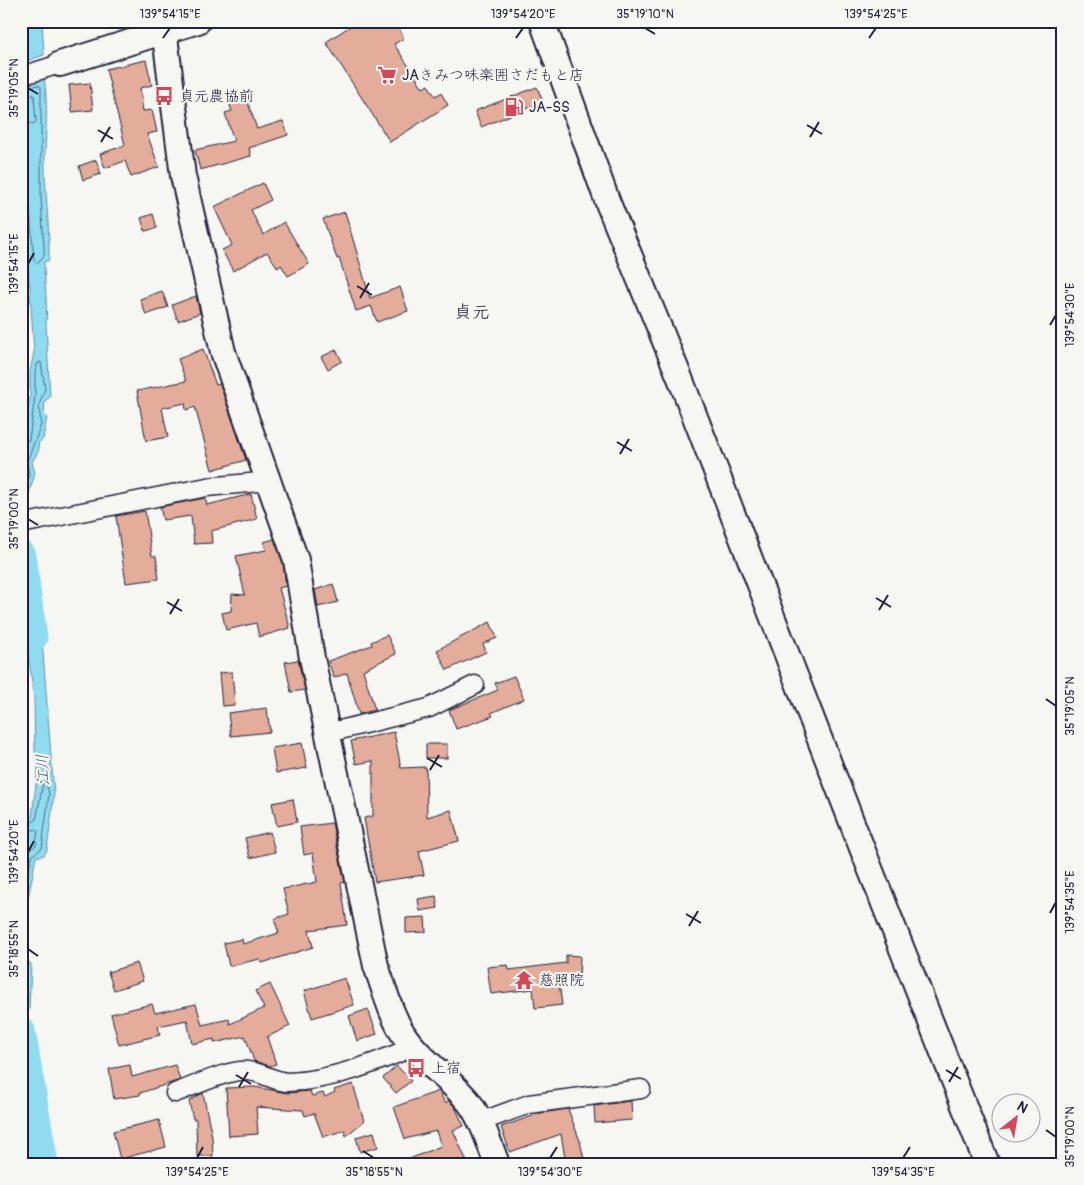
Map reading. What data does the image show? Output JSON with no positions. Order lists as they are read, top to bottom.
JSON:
{
  "districts": ["貞元"],
  "water": ["江川"],
  "places": {
    "supermarket": ["JAきみつ味楽囲さだもと店"],
    "bus stop": ["貞元農協前", "上宿"],
    "fuel station": ["JA-SS"],
    "temple": ["慈照院"]
  },
  "north": "top right",
  "coordinates": [
    "139°54'15\"E",
    "139°54'20\"E",
    "35°19'10\"N",
    "139°54'25\"E",
    "35°19'05\"N",
    "139°54'30\"E",
    "35°19'00\"N",
    "139°54'35\"E",
    "35°18'55\"N"
  ]
}
